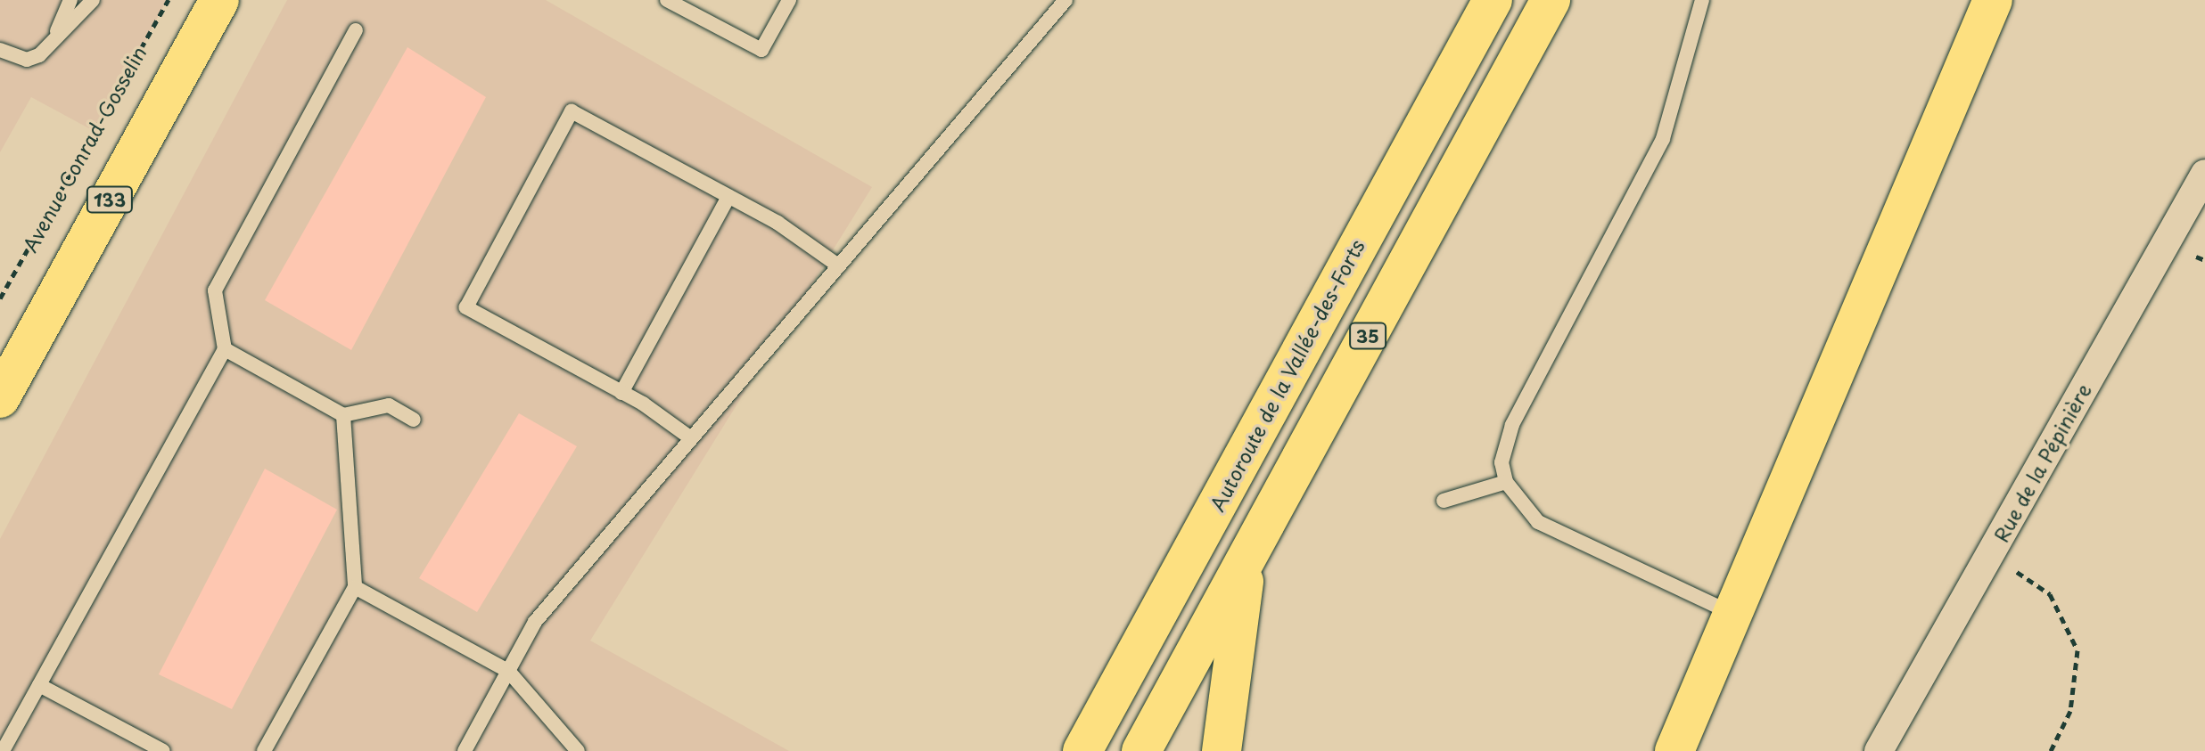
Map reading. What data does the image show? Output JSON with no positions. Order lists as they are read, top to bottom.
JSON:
{
  "streets": {
    "main road": ["133", "35", "Autoroute de la Vallée-des-Forts"],
    "street": ["Rue de la Pépinière"],
    "path": ["Avenue Conrad-Gosselin"]
  }
}
